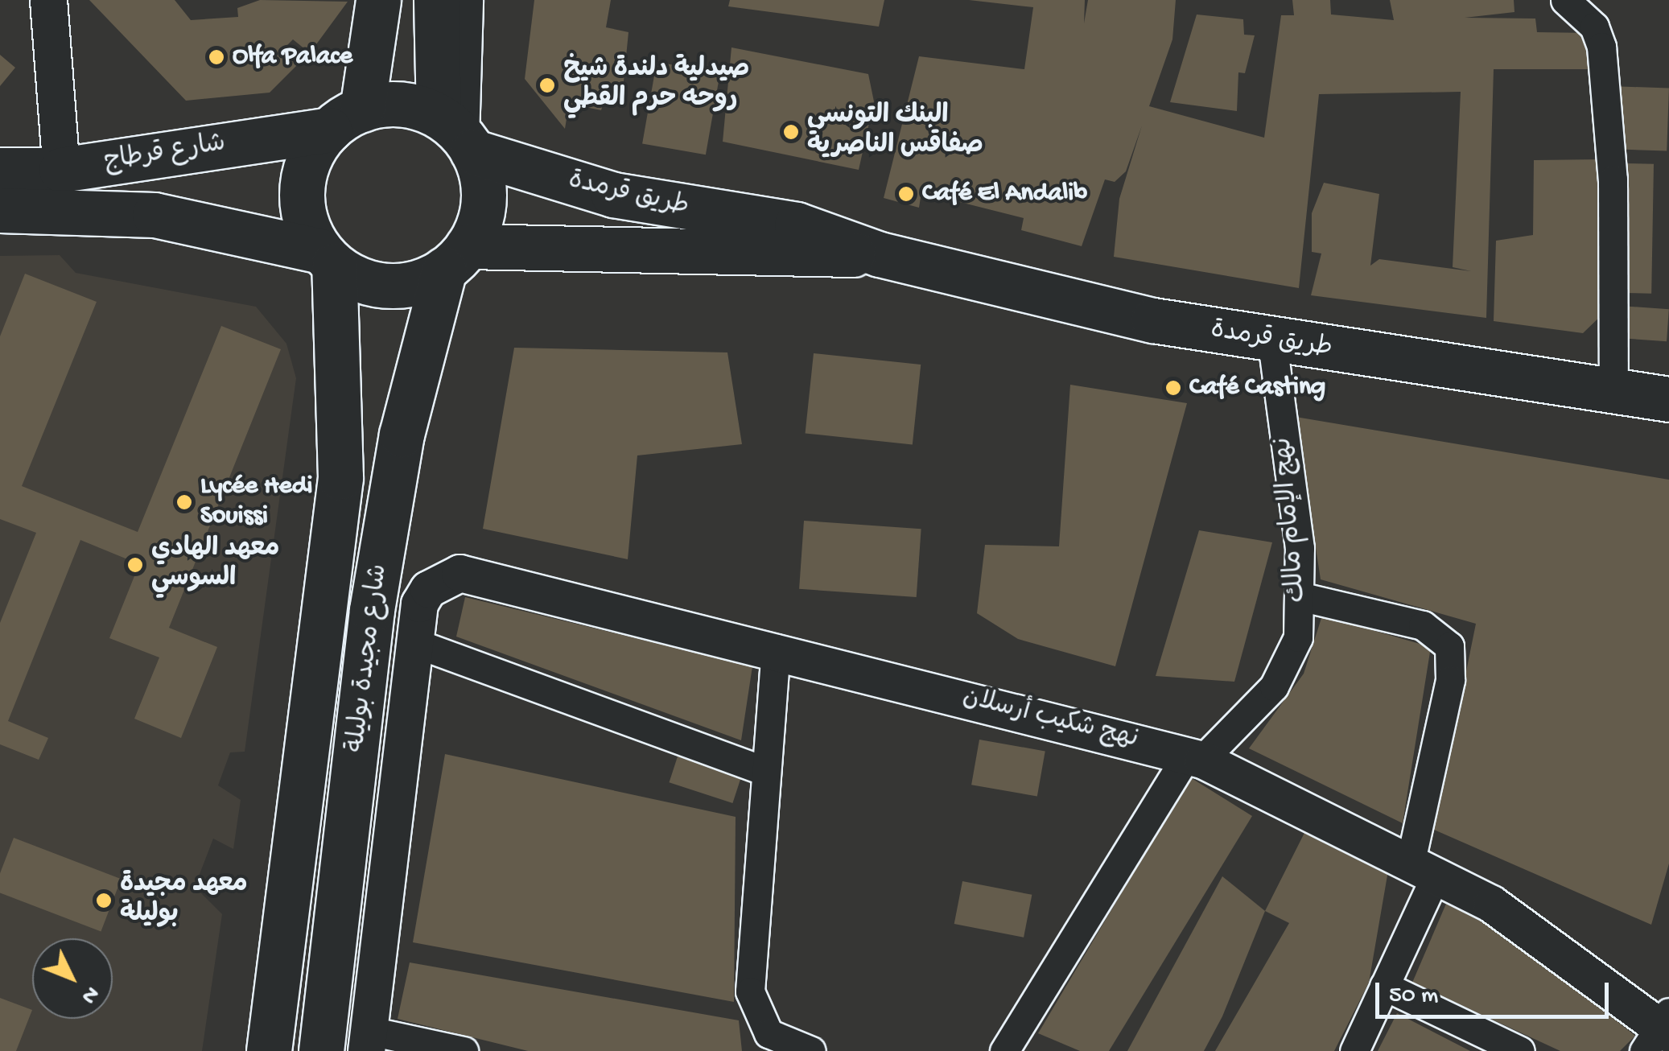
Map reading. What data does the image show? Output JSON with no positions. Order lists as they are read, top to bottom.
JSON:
{
  "streets": {
    "main road": ["شارع قرطاج", "طريق قرمدة", "شارع مجيدة بوليلة"],
    "street": ["نهج الإمام مالك", "نهج شكيب أرسلان"]
  },
  "crossings": [
    ["شارع قرطاج", "طريق قرمدة"],
    ["شارع قرطاج", "شارع مجيدة بوليلة"],
    ["طريق قرمدة", "نهج الإمام مالك"],
    ["طريق قرمدة", "شارع مجيدة بوليلة"],
    ["نهج الإمام مالك", "نهج شكيب أرسلان"]
  ],
  "places": [
    "Olfa Palace",
    "صيدلية دلندة شيخ روحه حرم القطي",
    "البنك التونسي صفاقس الناصرية",
    "Café El Andalib",
    "Café Casting",
    "Lycée Hedi Souissi",
    "معهد الهادي السوسي",
    "معهد مجيدة بوليلة"
  ],
  "scale_bar": "50 m",
  "north": "bottom right"
}
